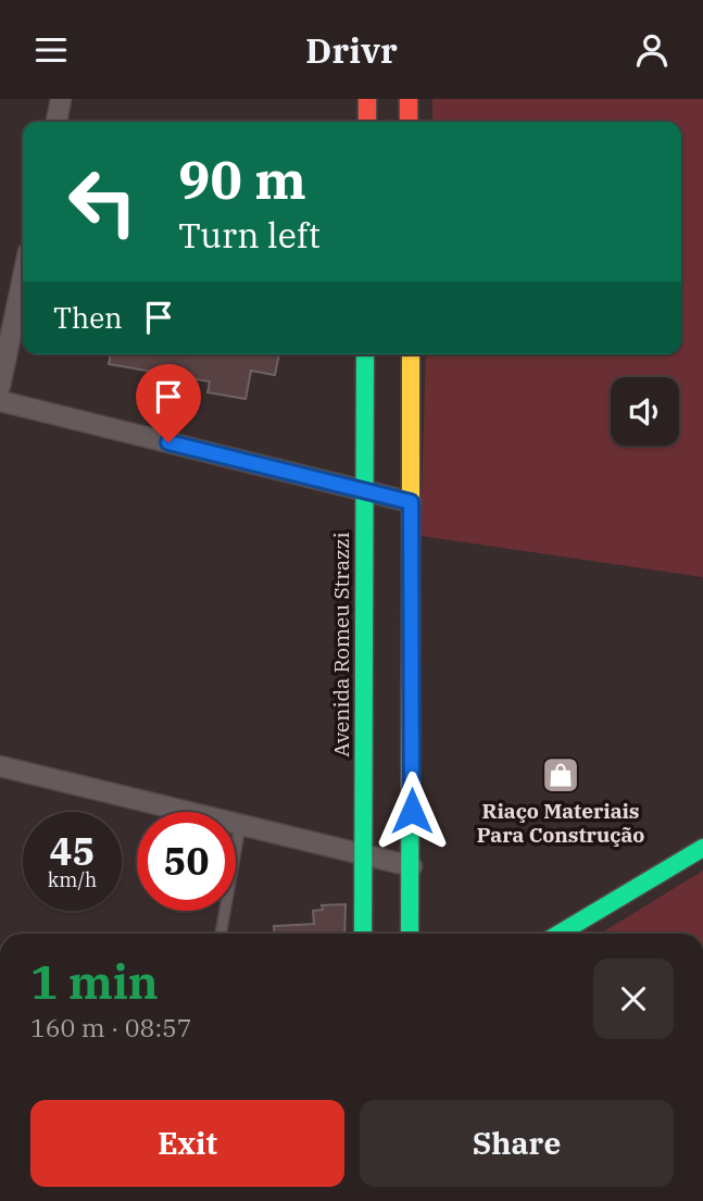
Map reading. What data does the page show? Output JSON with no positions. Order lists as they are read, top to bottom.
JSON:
{
  "streets": {
    "main road": ["Avenida Romeu Strazzi"]
  },
  "places": {
    "shop": ["Riaço Materiais Para Construção"]
  },
  "page": {
    "header": "Drivr",
    "turn": ["90 m", "Turn left"],
    "then": "Then",
    "speed": "45 km/h",
    "limit": "50",
    "heading": ["1 min", "160 m · 08:57"],
    "buttons": ["Exit", "Share"]
  }
}
